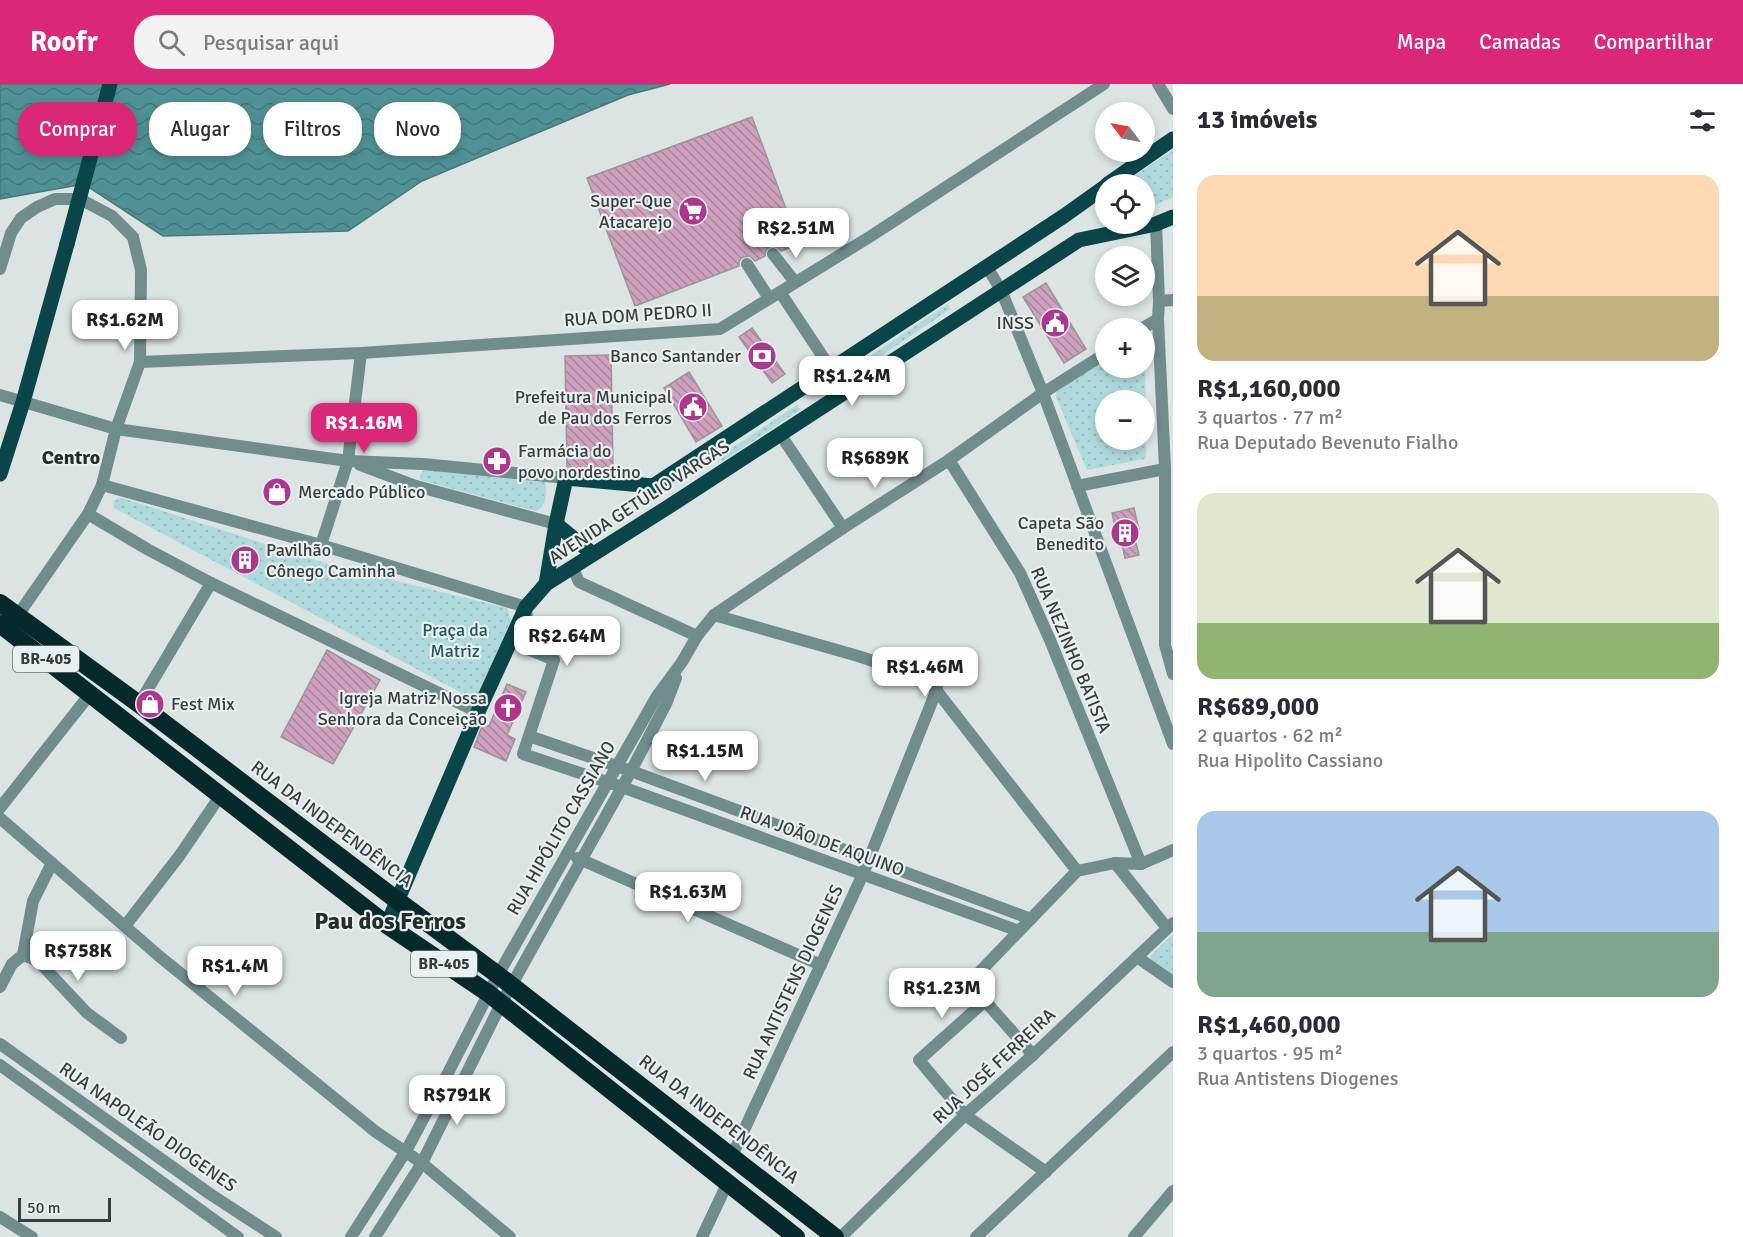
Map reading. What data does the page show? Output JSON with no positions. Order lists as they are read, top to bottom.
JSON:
{
  "streets": {
    "highway": ["BR-405", "RUA DA INDEPENDÊNCIA"],
    "main road": ["AVENIDA GETÚLIO VARGAS"],
    "street": [
      "RUA DOM PEDRO II",
      "RUA NEZINHO BATISTA",
      "RUA HIPÓLITO CASSIANO",
      "RUA JOÃO DE AQUINO",
      "RUA ANTISTENS DIOGENES",
      "RUA JOSÉ FERREIRA",
      "RUA NAPOLEÃO DIOGENES"
    ]
  },
  "crossings": [
    ["BR-405", "RUA HIPÓLITO CASSIANO"],
    ["RUA DA INDEPENDÊNCIA", "RUA HIPÓLITO CASSIANO"],
    ["RUA DA INDEPENDÊNCIA", "RUA ANTISTENS DIOGENES"],
    ["RUA HIPÓLITO CASSIANO", "RUA JOÃO DE AQUINO"],
    ["RUA JOÃO DE AQUINO", "RUA ANTISTENS DIOGENES"]
  ],
  "districts": ["Centro", "Pau dos Ferros"],
  "parks": ["Praça da Matriz"],
  "places": {
    "supermarket": ["Super-Que Atacarejo"],
    "public building": ["INSS", "Prefeitura Municipal de Pau dos Ferros"],
    "bank": ["Banco Santander"],
    "pharmacy": ["Farmácia do povo nordestino"],
    "shop": ["Mercado Público", "Fest Mix"],
    "building": ["Capeta São Benedito", "Pavilhão Cônego Caminha"],
    "church": ["Igreja Matriz Nossa Senhora da Conceição"]
  },
  "scale_bar": "50 m",
  "north": "top left",
  "page": {
    "header": "Roofr",
    "search": "Pesquisar aqui",
    "nav": ["Mapa", "Camadas", "Compartilhar"],
    "heading": "13 imóveis",
    "map_buttons": ["+", "−"],
    "chip": [
      "Comprar",
      "Alugar",
      "Filtros",
      "Novo"
    ],
    "list": [
      {
        "name": "R$1,160,000",
        "note": "3 quartos · 77 m² · Rua Deputado Bevenuto Fialho"
      },
      {
        "name": "R$689,000",
        "note": "2 quartos · 62 m² · Rua Hipolito Cassiano"
      },
      {
        "name": "R$1,460,000",
        "note": "3 quartos · 95 m² · Rua Antistens Diogenes"
      }
    ],
    "price": [
      "R$2.51M",
      "R$1.62M",
      "R$1.24M",
      "R$1.16M",
      "R$689K",
      "R$2.64M",
      "R$1.46M",
      "R$1.15M",
      "R$1.63M",
      "R$758K",
      "R$1.4M",
      "R$1.23M",
      "R$791K"
    ],
    "scale": "50 m"
  }
}
